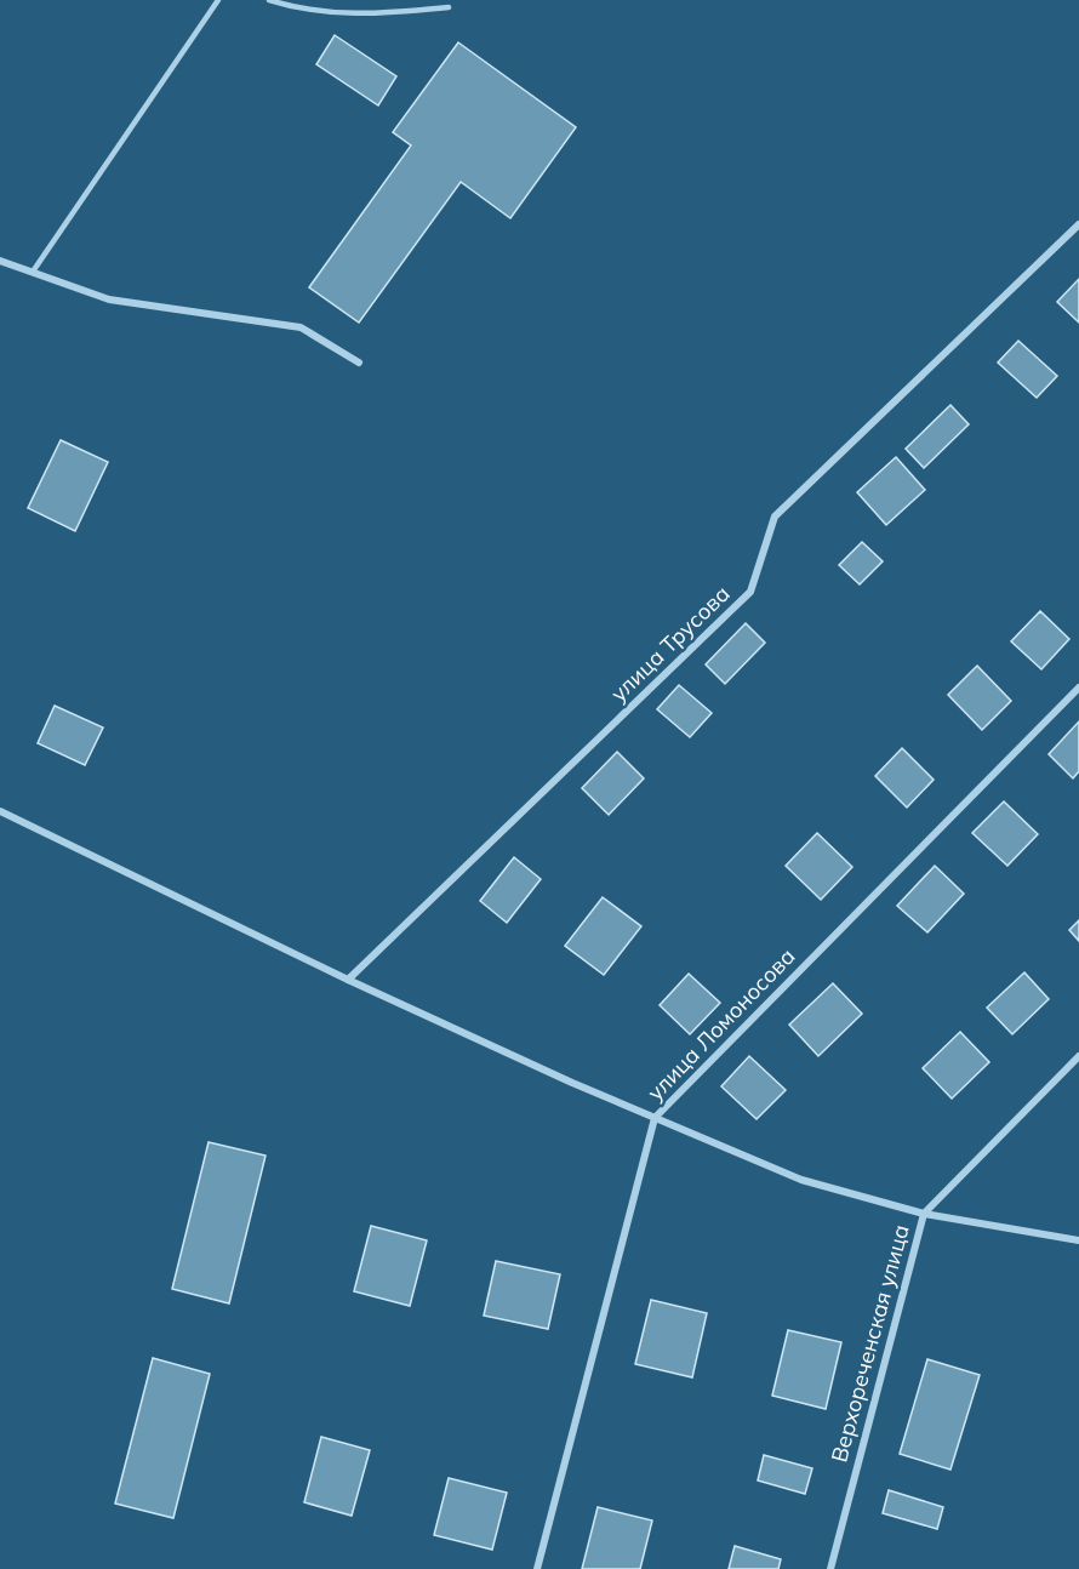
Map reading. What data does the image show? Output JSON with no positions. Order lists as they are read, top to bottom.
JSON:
{
  "streets": {
    "street": ["улица Трусова", "улица Ломоносова", "Верхореченская улица"]
  }
}
